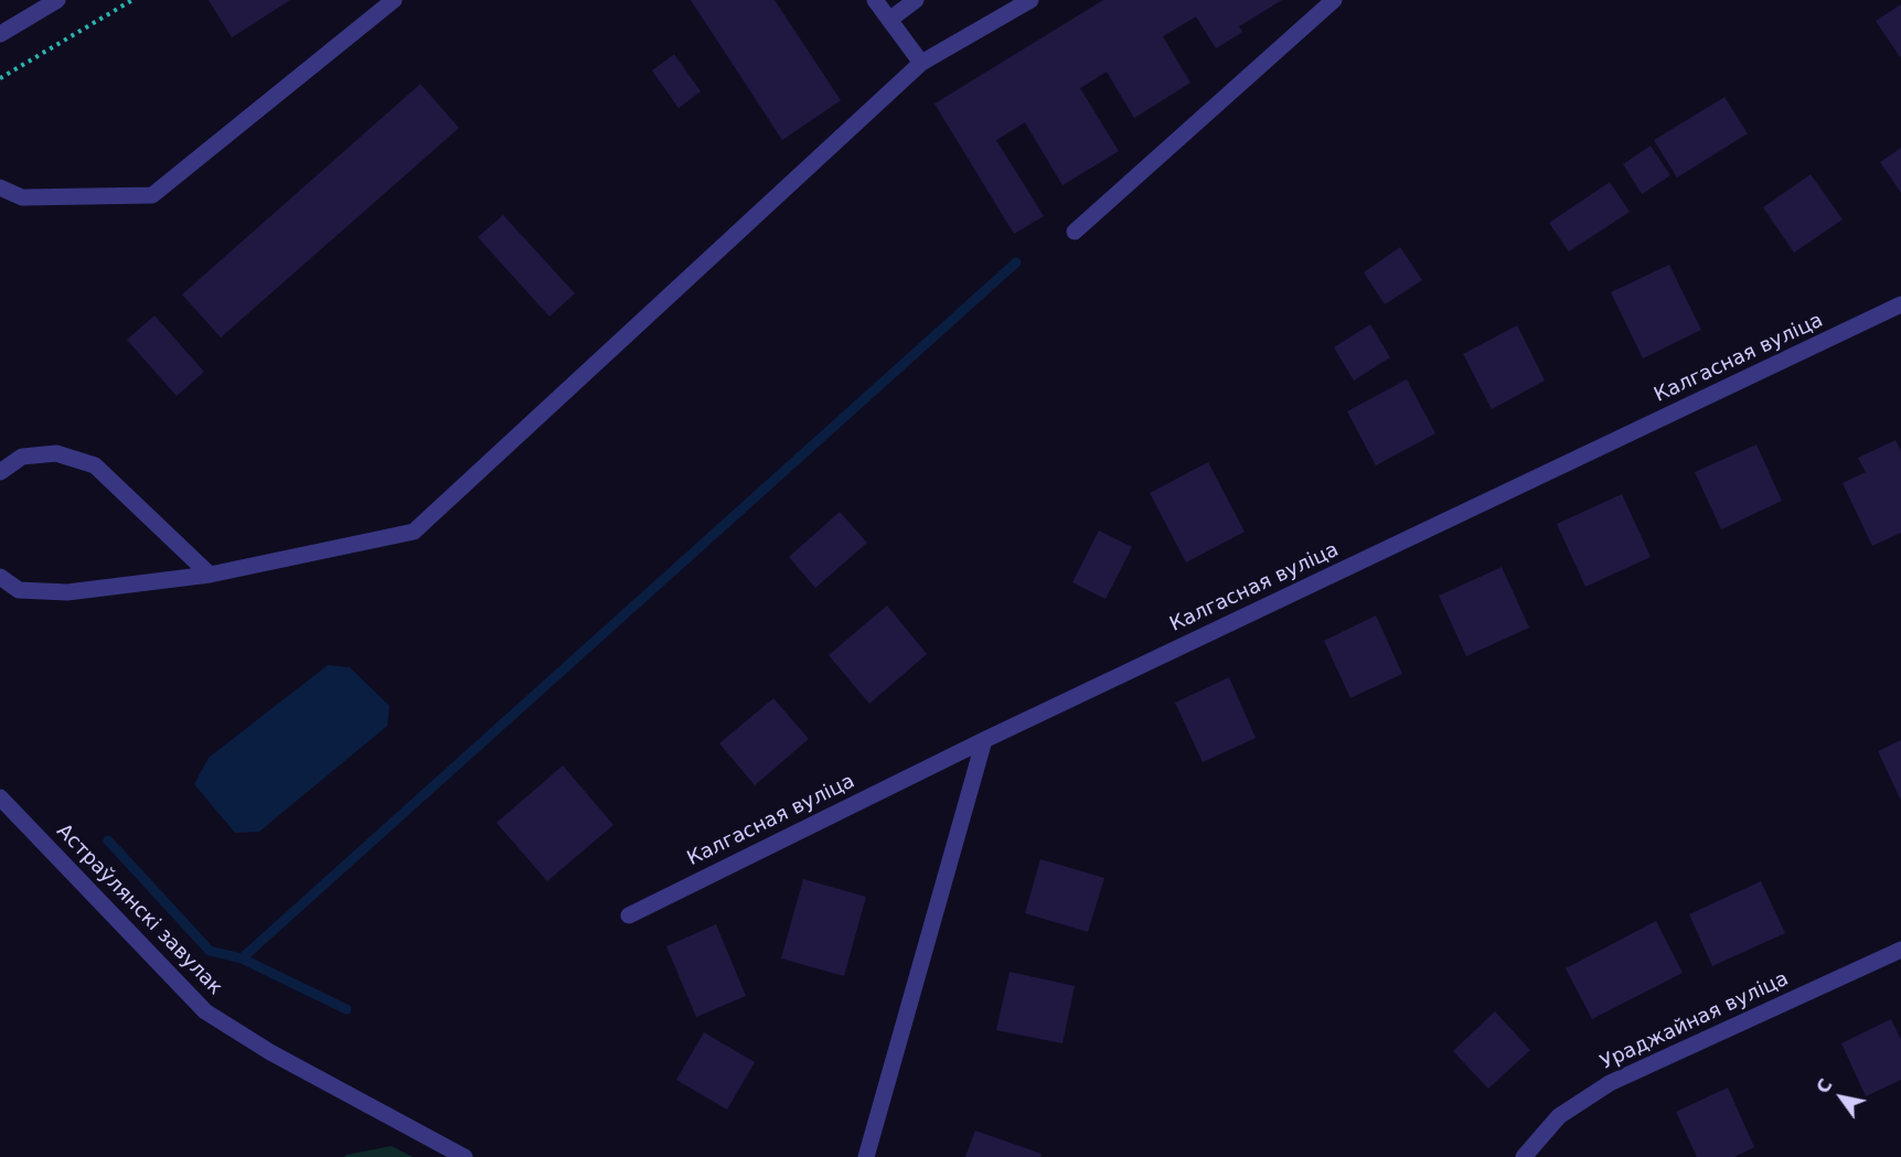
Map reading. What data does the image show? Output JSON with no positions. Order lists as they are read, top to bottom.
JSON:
{
  "streets": {
    "street": ["Калгасная вуліца", "Астраўлянскі завулак", "Ураджайная вуліца"]
  },
  "north": "top left"
}
